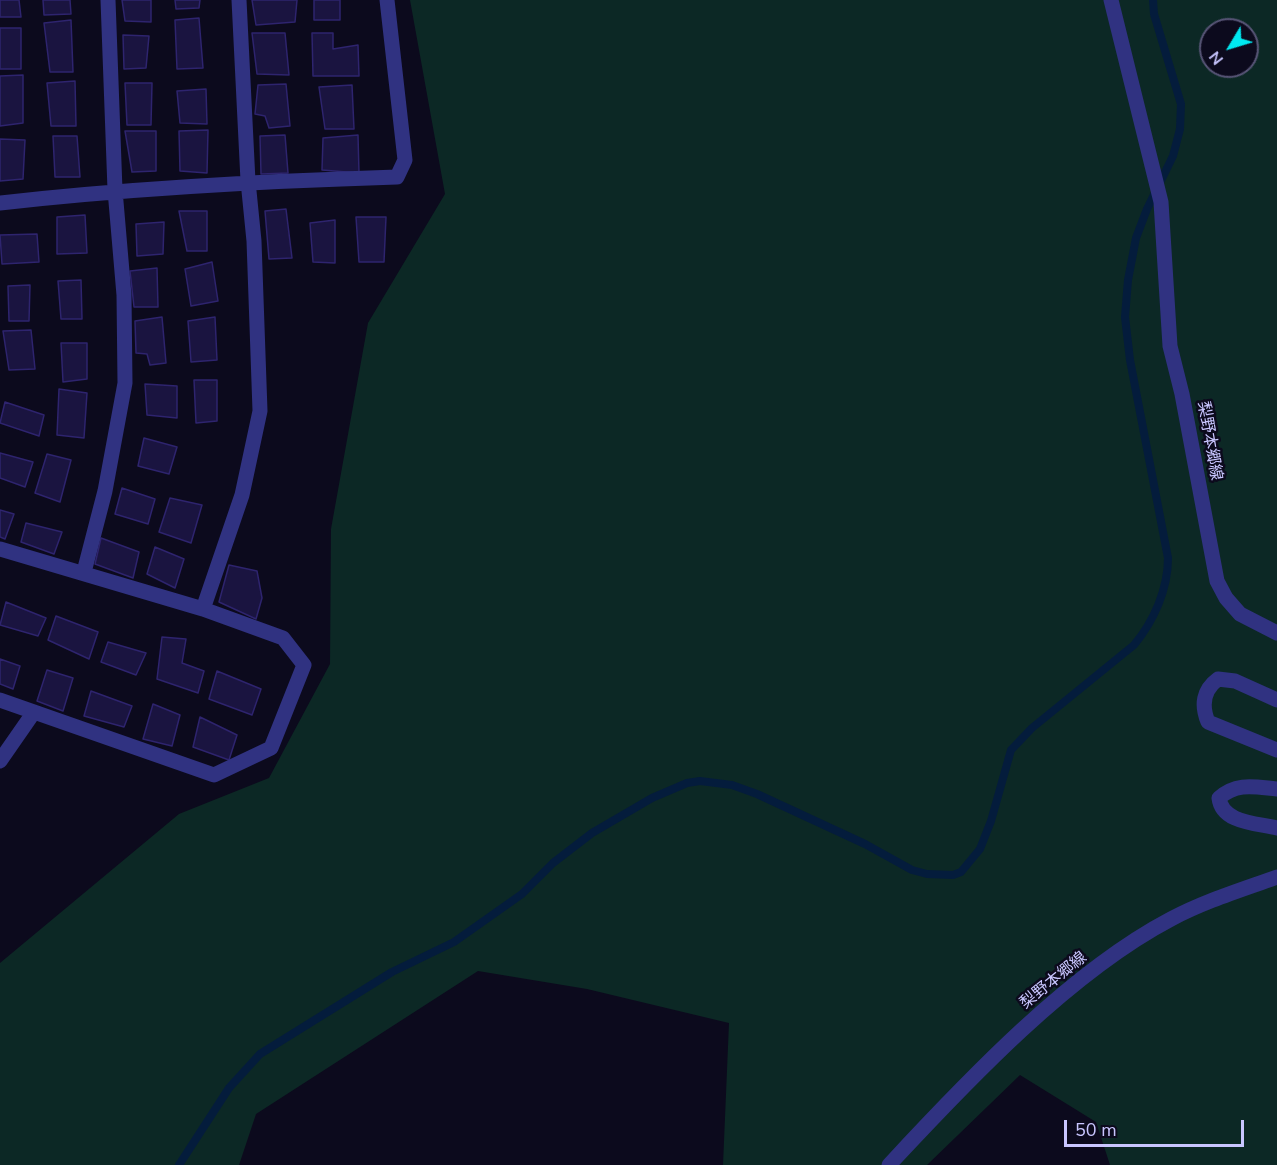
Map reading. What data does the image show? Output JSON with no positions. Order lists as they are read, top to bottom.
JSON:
{
  "streets": {
    "street": ["梨野本郷線"]
  },
  "scale_bar": "50 m",
  "north": "bottom left"
}
